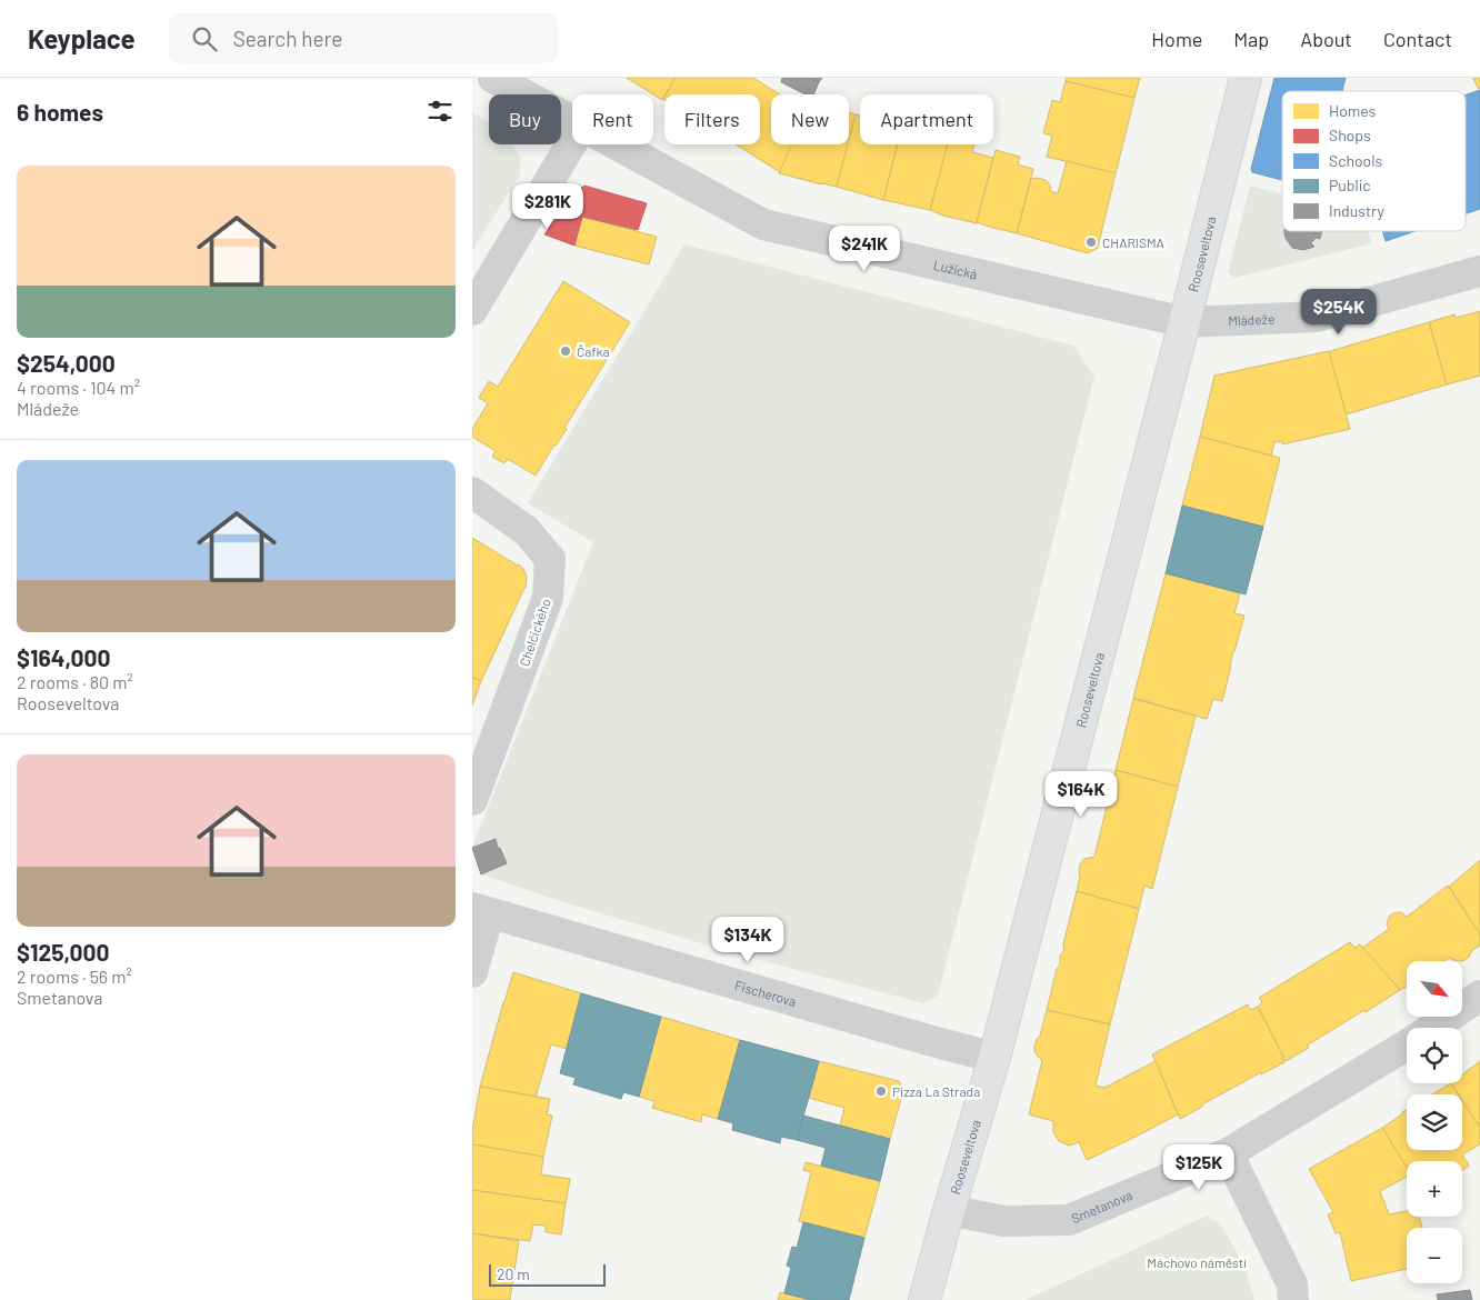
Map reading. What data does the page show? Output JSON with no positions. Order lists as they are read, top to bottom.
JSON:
{
  "streets": {
    "main road": ["Rooseveltova"],
    "street": [
      "Lužická",
      "Mládeže",
      "Chelčického",
      "Fischerova",
      "Smetanova"
    ]
  },
  "crossings": [
    ["Rooseveltova", "Lužická"],
    ["Rooseveltova", "Mládeže"],
    ["Rooseveltova", "Fischerova"],
    ["Rooseveltova", "Smetanova"],
    ["Lužická", "Mládeže"]
  ],
  "parks": ["Máchovo náměstí"],
  "places": ["CHARISMA", "Čafka", "Pizza La Strada"],
  "legend": [
    "Homes",
    "Shops",
    "Schools",
    "Public",
    "Industry"
  ],
  "scale_bar": "20 m",
  "north": "bottom right",
  "page": {
    "header": "Keyplace",
    "search": "Search here",
    "nav": [
      "Home",
      "Map",
      "About",
      "Contact"
    ],
    "heading": "6 homes",
    "chip": [
      "Buy",
      "Rent",
      "Filters",
      "New",
      "Apartment"
    ],
    "list": [
      {
        "name": "$254,000",
        "note": "4 rooms · 104 m² · Mládeže"
      },
      {
        "name": "$164,000",
        "note": "2 rooms · 80 m² · Rooseveltova"
      },
      {
        "name": "$125,000",
        "note": "2 rooms · 56 m² · Smetanova"
      }
    ],
    "price": [
      "$281K",
      "$241K",
      "$254K",
      "$164K",
      "$134K",
      "$125K"
    ],
    "map_buttons": ["+", "−"],
    "scale": "20 m"
  }
}
